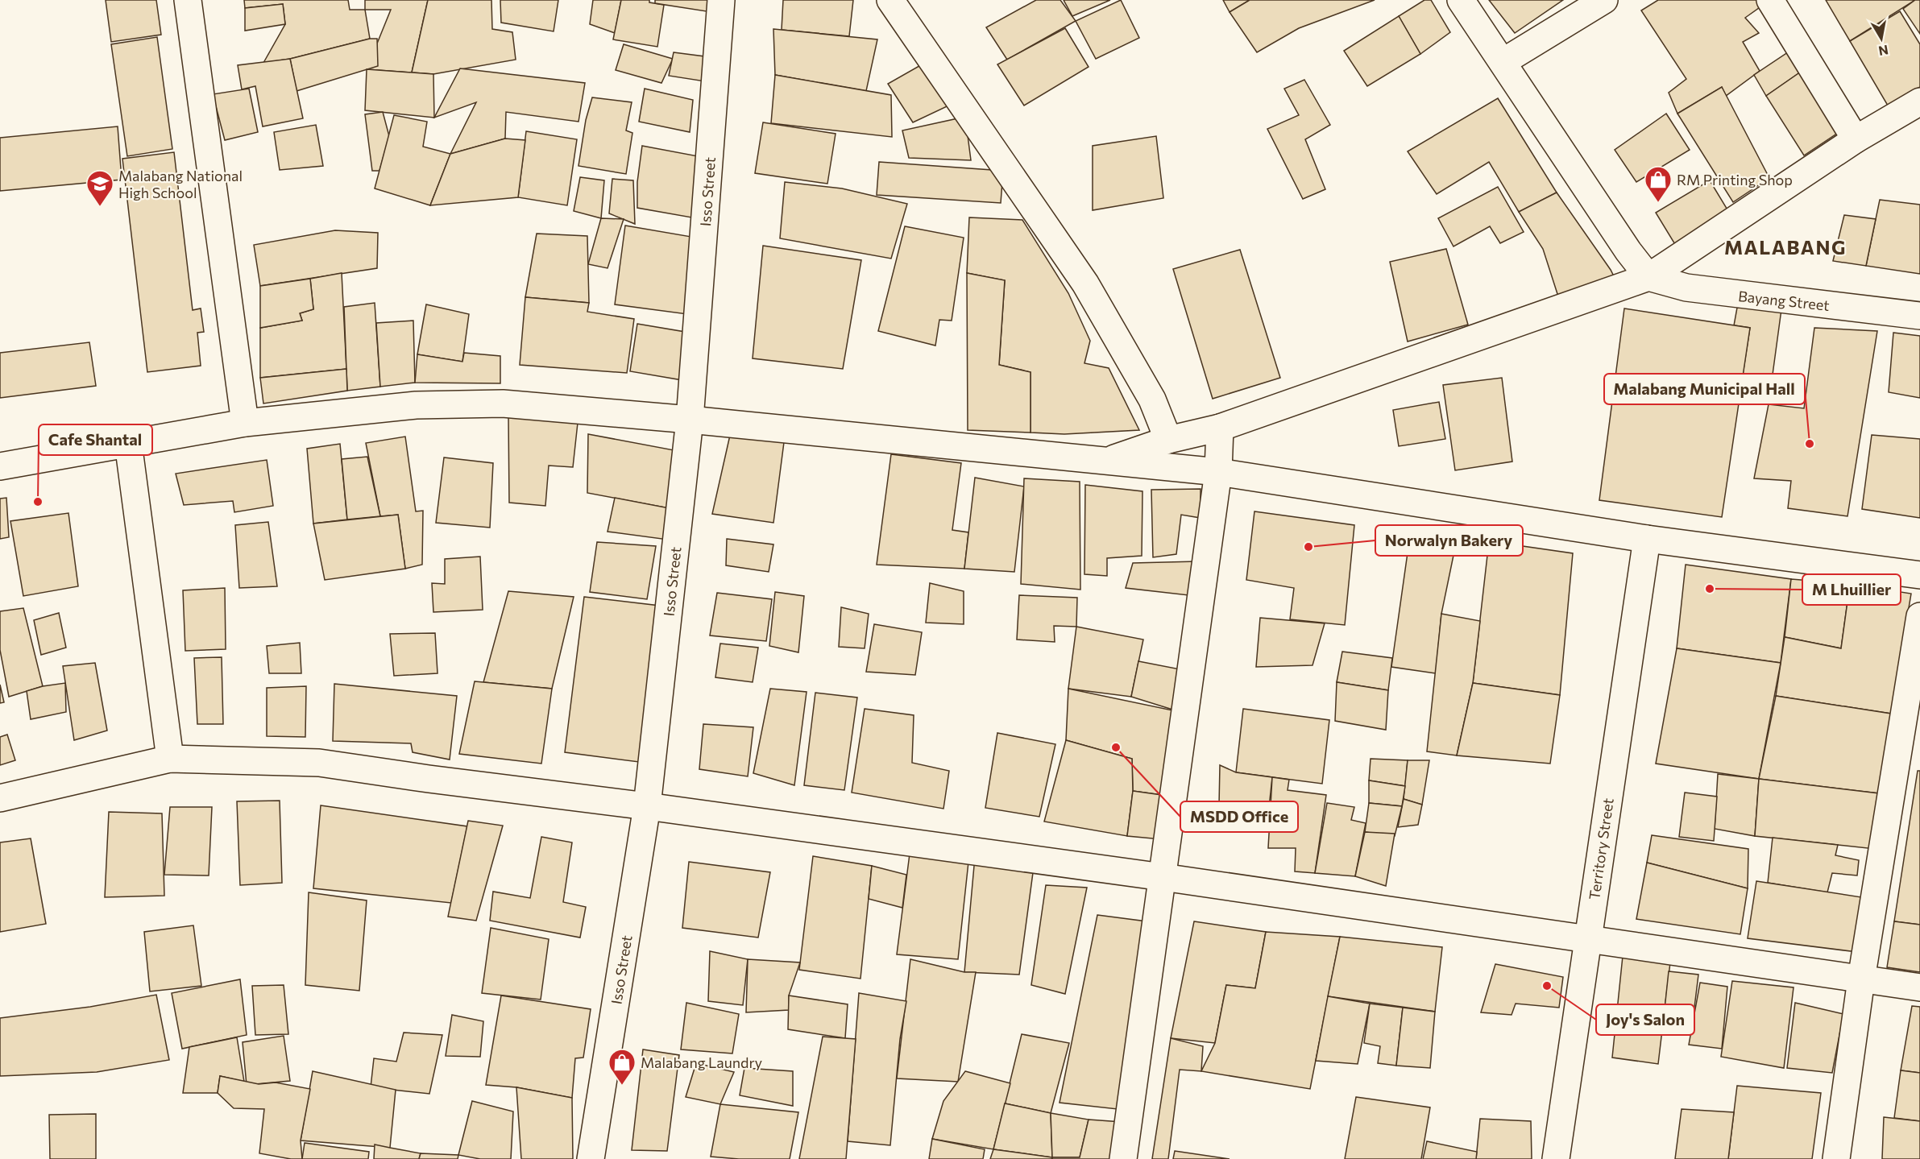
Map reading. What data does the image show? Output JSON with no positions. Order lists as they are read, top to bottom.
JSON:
{
  "streets": {
    "street": ["Isso Street", "Bayang Street", "Territory Street"]
  },
  "districts": ["MALABANG"],
  "places": {
    "shop": ["RM Printing Shop", "Malabang Laundry"],
    "school or university": ["Malabang National High School"],
    "other": [
      "Malabang Municipal Hall",
      "Cafe Shantal",
      "Norwalyn Bakery",
      "M Lhuillier",
      "MSDD Office",
      "Joy's Salon"
    ]
  },
  "north": "bottom"
}
